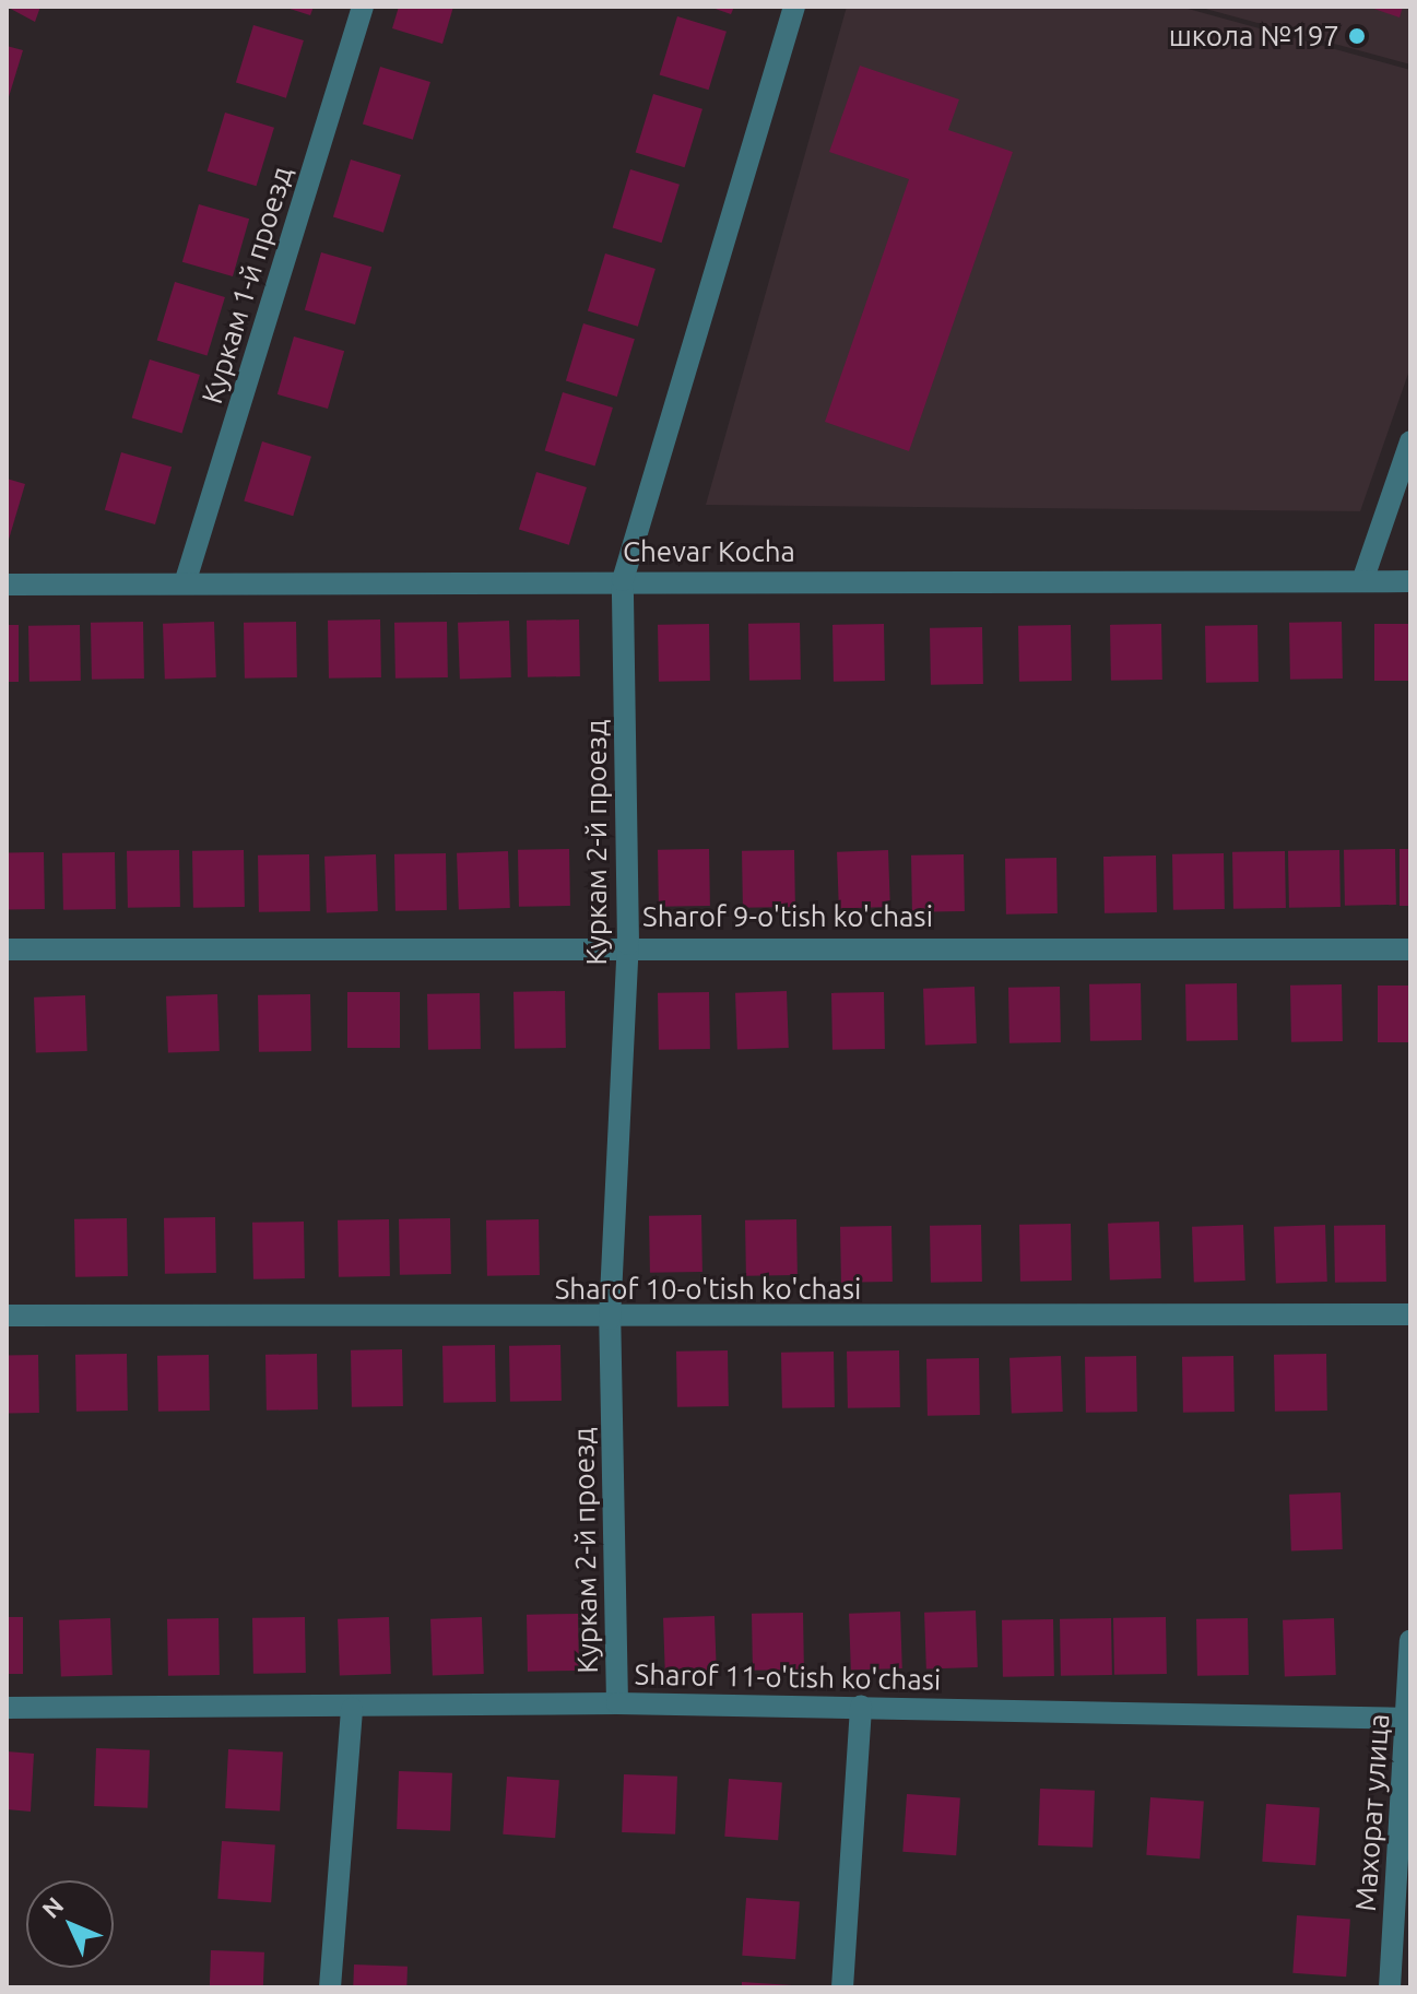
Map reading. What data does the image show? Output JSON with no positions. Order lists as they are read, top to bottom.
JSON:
{
  "streets": {
    "street": [
      "Куркам 1-й проезд",
      "Chevar Kocha",
      "Куркам 2-й проезд",
      "Sharof 9-o'tish ko'chasi",
      "Sharof 10-o'tish ko'chasi",
      "Sharof 11-o'tish ko'chasi",
      "Махорат улица"
    ]
  },
  "crossings": [
    ["Куркам 1-й проезд", "Chevar Kocha"],
    ["Chevar Kocha", "Куркам 2-й проезд"],
    ["Куркам 2-й проезд", "Sharof 9-o'tish ko'chasi"],
    ["Куркам 2-й проезд", "Sharof 10-o'tish ko'chasi"],
    ["Куркам 2-й проезд", "Sharof 11-o'tish ko'chasi"],
    ["Sharof 11-o'tish ko'chasi", "Махорат улица"]
  ],
  "places": ["школа №197"],
  "north": "top left"
}
